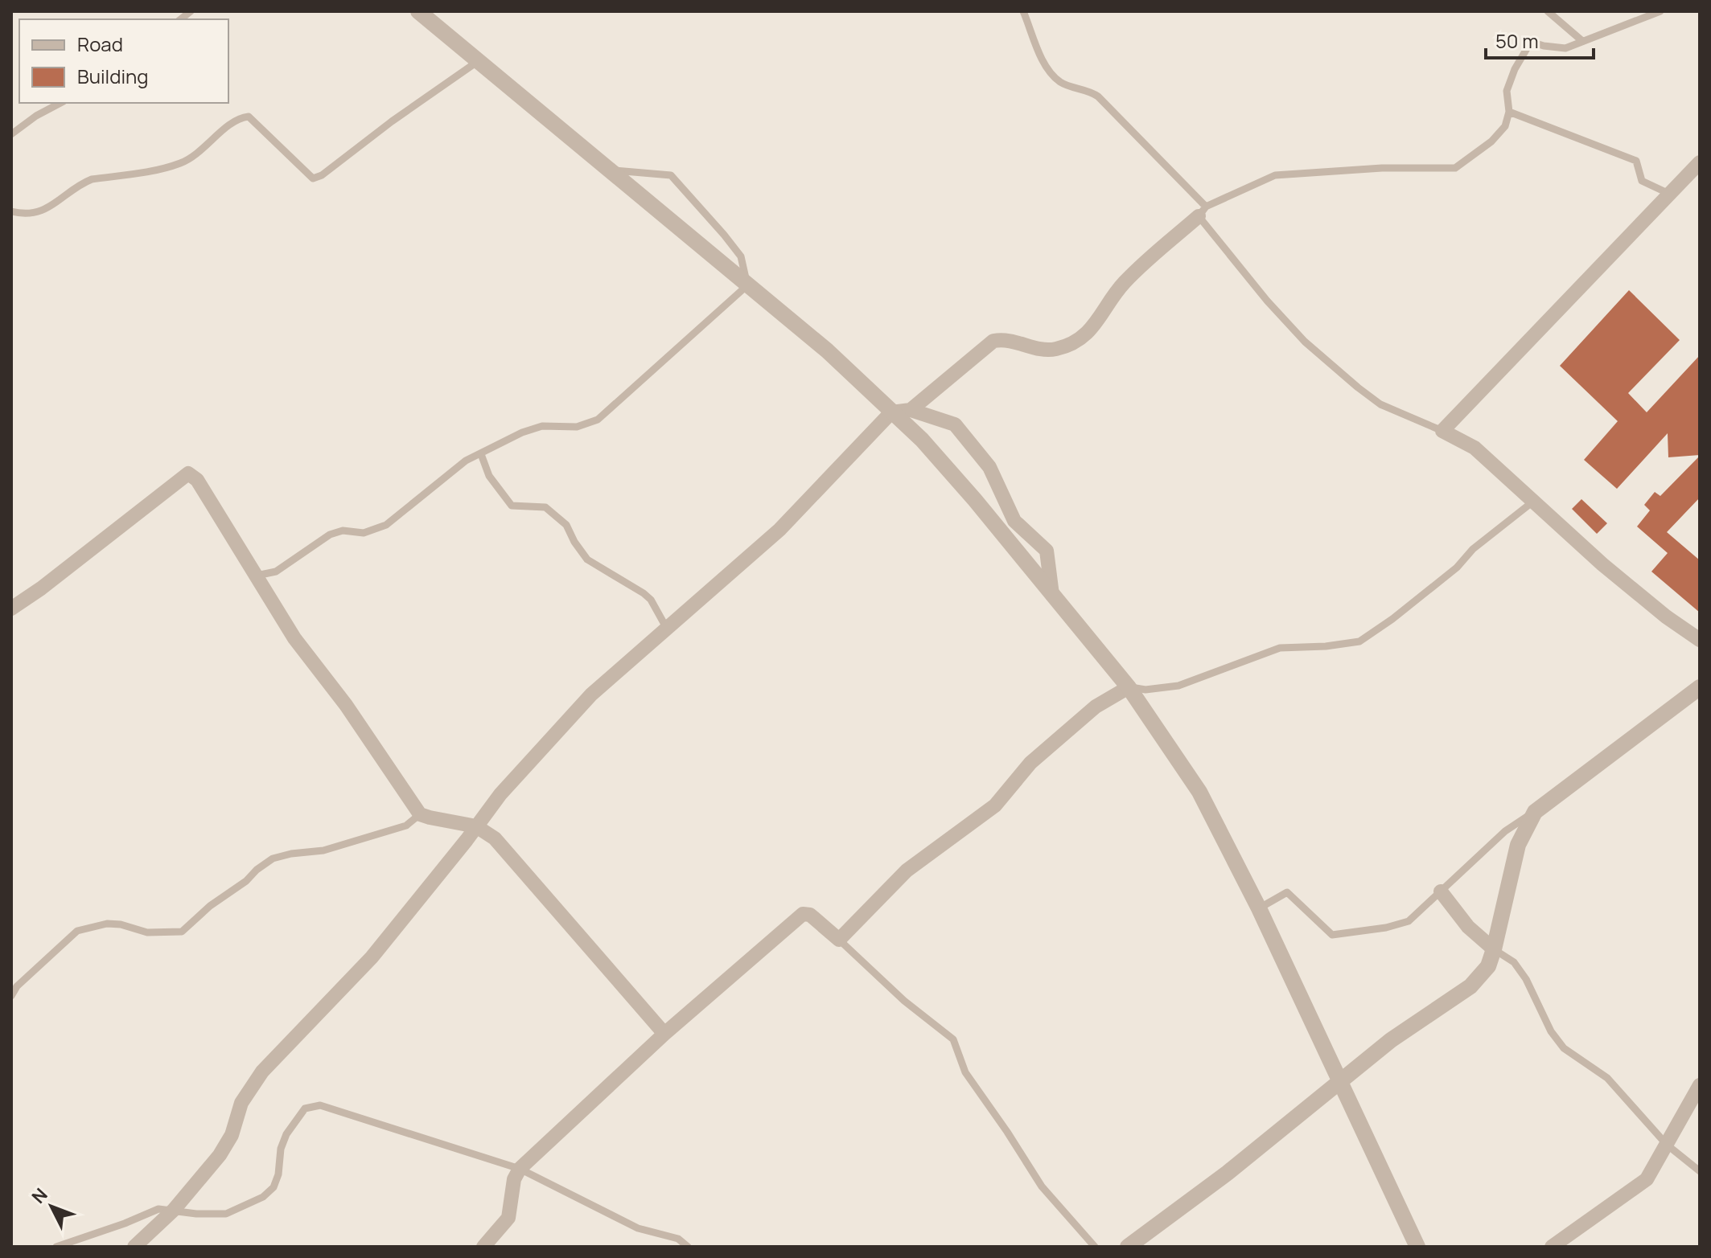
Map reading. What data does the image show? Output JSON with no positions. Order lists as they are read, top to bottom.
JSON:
{
  "legend": ["Road", "Building"],
  "scale_bar": "50 m",
  "north": "top left"
}
